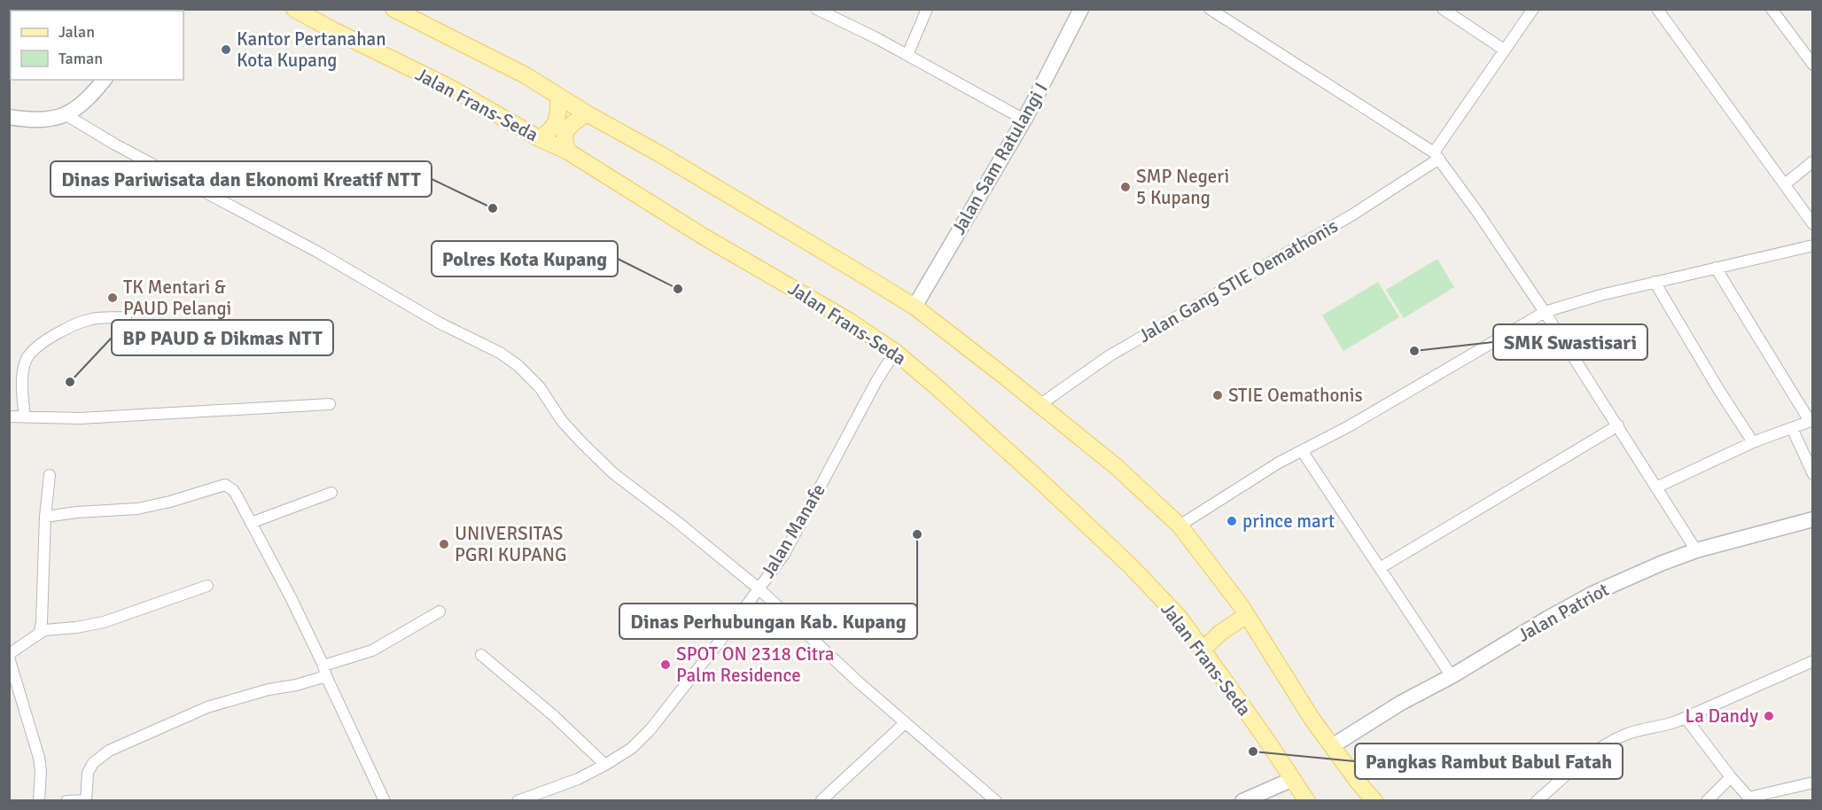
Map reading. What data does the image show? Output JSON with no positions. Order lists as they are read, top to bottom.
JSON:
{
  "streets": {
    "main road": ["Jalan Frans-Seda"],
    "street": [
      "Jalan Sam Ratulangi I",
      "Jalan Gang STIE Oemathonis",
      "Jalan Manafe",
      "Jalan Patriot"
    ]
  },
  "crossings": [
    ["Jalan Frans-Seda", "Jalan Manafe"]
  ],
  "places": [
    "Kantor Pertanahan Kota Kupang",
    "SMP Negeri 5 Kupang",
    "Dinas Pariwisata dan Ekonomi Kreatif NTT",
    "Polres Kota Kupang",
    "TK Mentari & PAUD Pelangi",
    "SMK Swastisari",
    "BP PAUD & Dikmas NTT",
    "STIE Oemathonis",
    "prince mart",
    "Dinas Perhubungan Kab. Kupang",
    "UNIVERSITAS PGRI KUPANG",
    "SPOT ON 2318 Citra Palm Residence",
    "La Dandy",
    "Pangkas Rambut Babul Fatah"
  ],
  "legend": ["Jalan", "Taman"]
}
